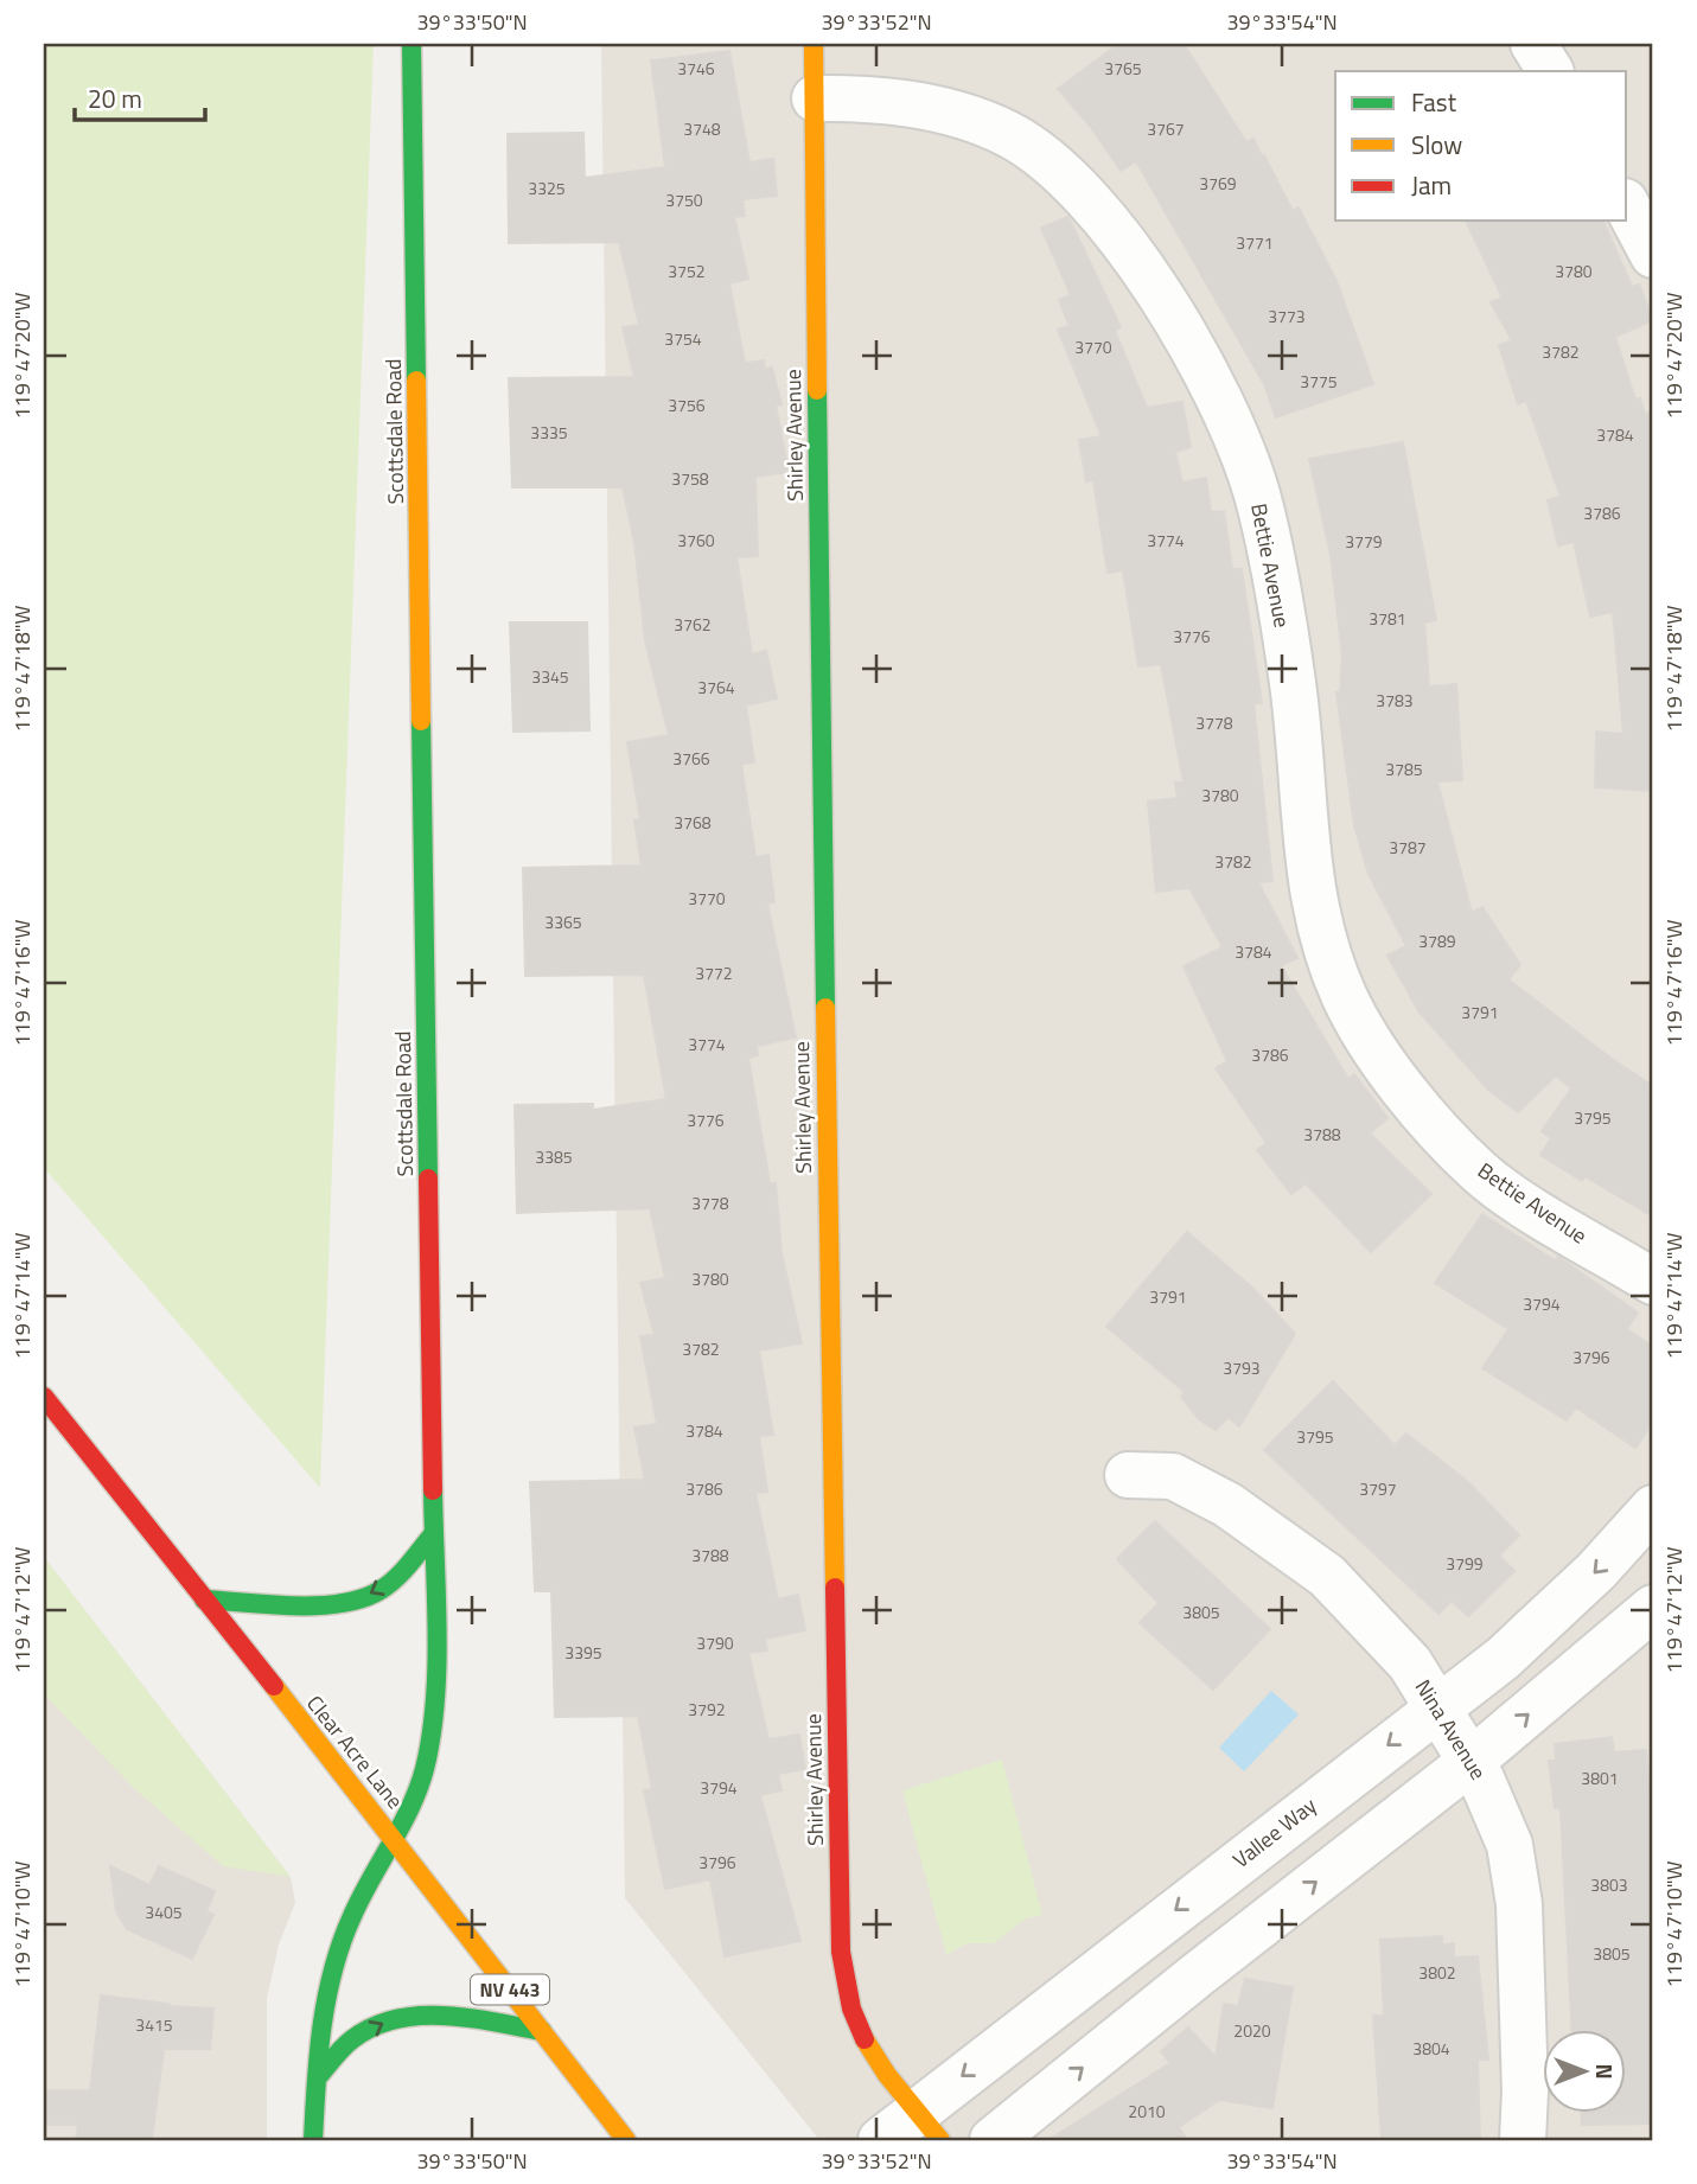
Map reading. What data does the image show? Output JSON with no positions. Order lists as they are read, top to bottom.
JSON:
{
  "streets": {
    "street": [
      "Scottsdale Road",
      "Shirley Avenue",
      "Bettie Avenue",
      "Nina Avenue",
      "Clear Acre Lane",
      "Vallee Way",
      "NV 443"
    ]
  },
  "crossings": [
    ["Scottsdale Road", "Clear Acre Lane"],
    ["Shirley Avenue", "Bettie Avenue"],
    ["Shirley Avenue", "Vallee Way"],
    ["Nina Avenue", "Vallee Way"]
  ],
  "house_numbers": [
    "3746",
    "3765",
    "3748",
    "3767",
    "3769",
    "3325",
    "3750",
    "3771",
    "3752",
    "3780",
    "3773",
    "3754",
    "3770",
    "3782",
    "3775",
    "3756",
    "3335",
    "3784",
    "3758",
    "3786",
    "3760",
    "3774",
    "3779",
    "3781",
    "3762",
    "3776",
    "3345",
    "3764",
    "3783",
    "3778",
    "3766",
    "3785",
    "3780",
    "3768",
    "3787",
    "3782",
    "3770",
    "3365",
    "3789",
    "3784",
    "3772",
    "3791",
    "3774",
    "3786",
    "3795",
    "3776",
    "3788",
    "3385",
    "3778",
    "3780",
    "3791",
    "3794",
    "3782",
    "3796",
    "3793",
    "3784",
    "3795",
    "3786",
    "3797",
    "3788",
    "3799",
    "3805",
    "3790",
    "3395",
    "3792",
    "3801",
    "3794",
    "3796",
    "3803",
    "3405",
    "3805",
    "3802",
    "3415",
    "2020",
    "3804",
    "2010"
  ],
  "legend": ["Fast", "Slow", "Jam"],
  "scale_bar": "20 m",
  "north": "right",
  "coordinates": [
    "39°33'50\"N",
    "39°33'52\"N",
    "39°33'54\"N",
    "119°47'20\"W",
    "119°47'18\"W",
    "119°47'16\"W",
    "119°47'14\"W",
    "119°47'12\"W",
    "119°47'10\"W"
  ]
}
